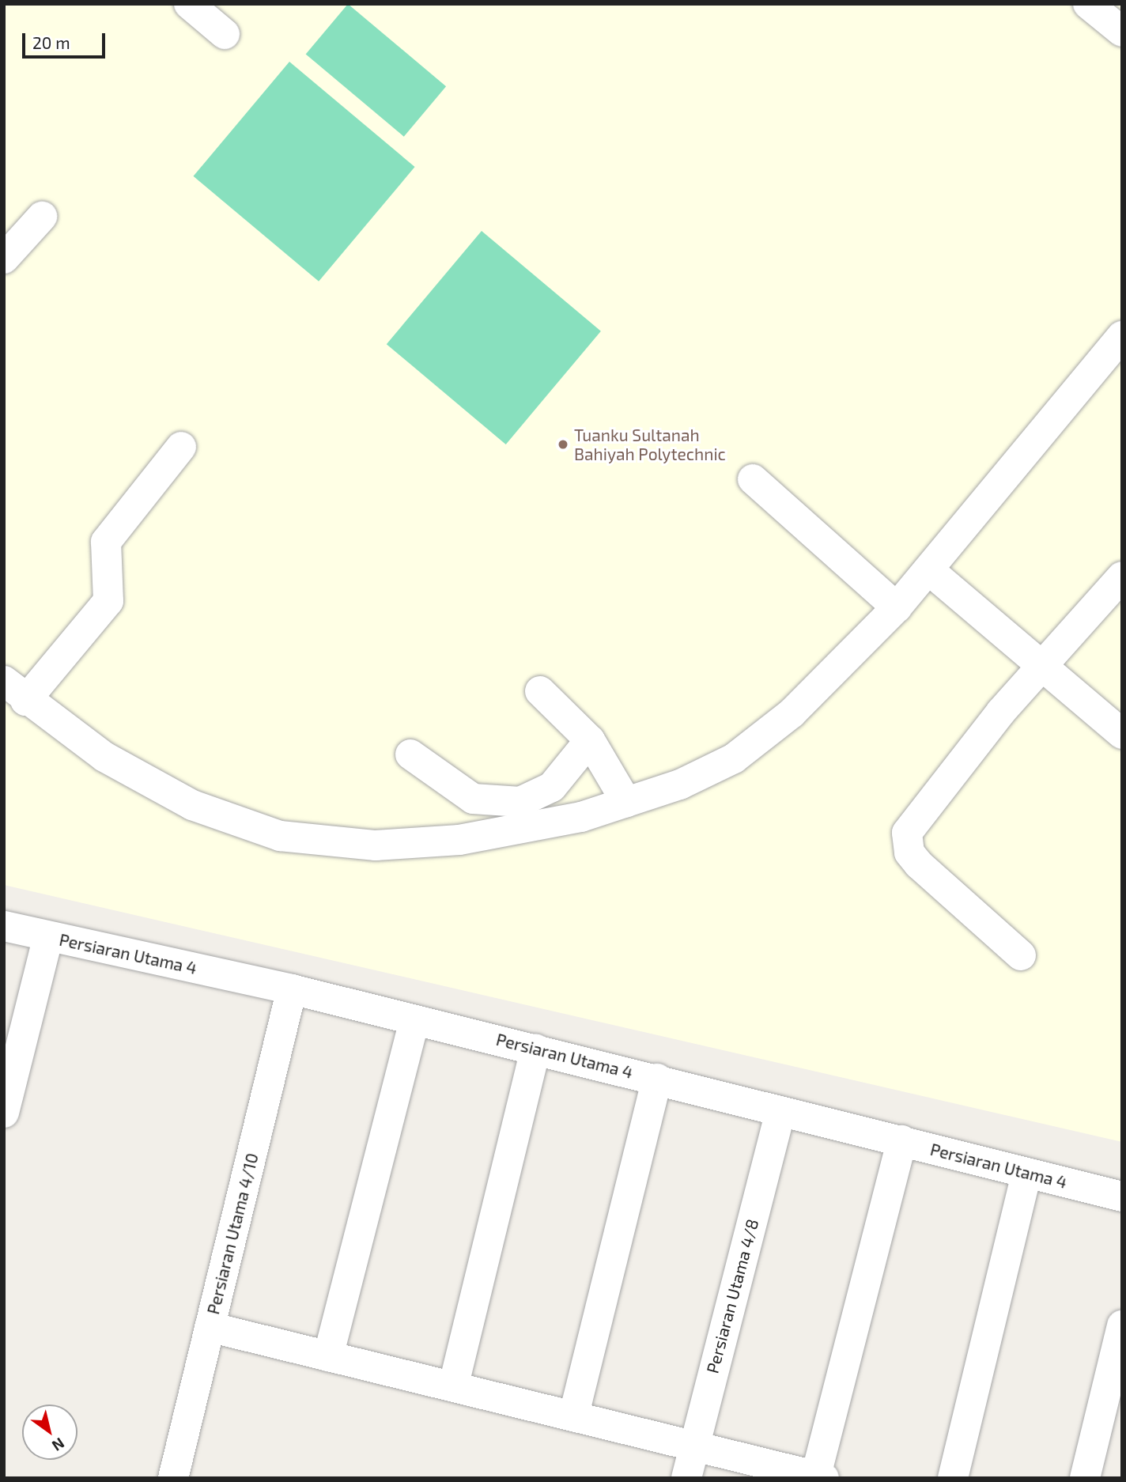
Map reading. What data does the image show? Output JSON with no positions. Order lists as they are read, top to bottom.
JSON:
{
  "streets": {
    "street": ["Persiaran Utama 4", "Persiaran Utama 4/10", "Persiaran Utama 4/8"]
  },
  "crossings": [
    ["Persiaran Utama 4", "Persiaran Utama 4/10"],
    ["Persiaran Utama 4", "Persiaran Utama 4/8"]
  ],
  "places": ["Tuanku Sultanah Bahiyah Polytechnic"],
  "scale_bar": "20 m",
  "north": "bottom right"
}
